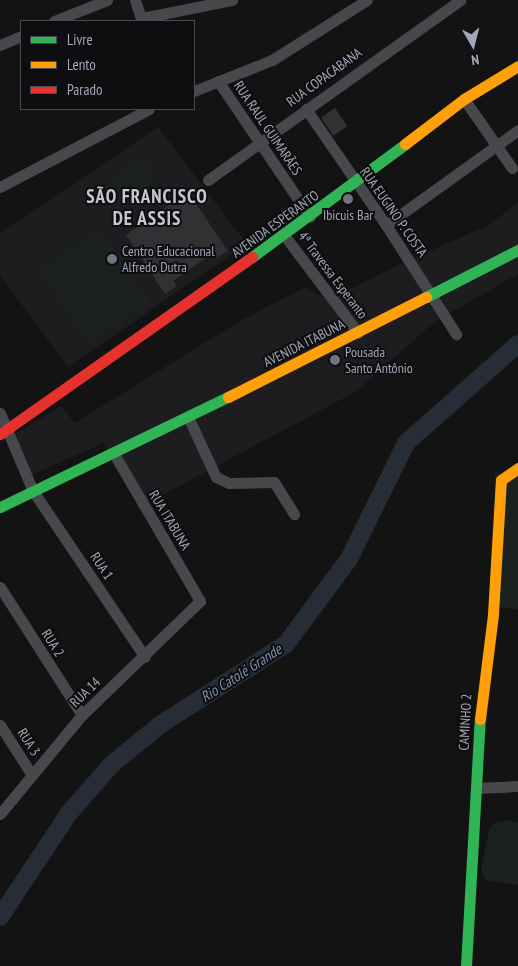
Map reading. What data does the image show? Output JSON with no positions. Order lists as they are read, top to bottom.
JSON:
{
  "streets": {
    "street": [
      "RUA COPACABANA",
      "RUA RAUL GUIMARÃES",
      "RUA EUGINO P. COSTA",
      "AVENIDA ESPERANTO",
      "4ª Travessa Esperanto",
      "AVENIDA ITABUNA",
      "RUA ITABUNA",
      "RUA 1",
      "RUA 2",
      "RUA 14",
      "CAMINHO 2",
      "RUA 3"
    ]
  },
  "crossings": [
    ["RUA COPACABANA", "RUA RAUL GUIMARÃES"],
    ["RUA COPACABANA", "RUA EUGINO P. COSTA"],
    ["RUA RAUL GUIMARÃES", "AVENIDA ESPERANTO"],
    ["RUA EUGINO P. COSTA", "AVENIDA ESPERANTO"],
    ["RUA EUGINO P. COSTA", "AVENIDA ITABUNA"],
    ["AVENIDA ESPERANTO", "4ª Travessa Esperanto"],
    ["AVENIDA ESPERANTO", "RUA 1"],
    ["4ª Travessa Esperanto", "AVENIDA ITABUNA"],
    ["AVENIDA ITABUNA", "RUA ITABUNA"],
    ["AVENIDA ITABUNA", "RUA 1"],
    ["RUA ITABUNA", "RUA 14"],
    ["RUA 1", "RUA 14"],
    ["RUA 2", "RUA 14"],
    ["RUA 14", "RUA 3"]
  ],
  "districts": ["SÃO FRANCISCO DE ASSIS"],
  "water": ["Rio Catolé Grande"],
  "places": ["Ibicuis Bar", "Centro Educacional Alfredo Dutra", "Pousada Santo Antônio"],
  "legend": ["Livre", "Lento", "Parado"],
  "north": "bottom"
}
